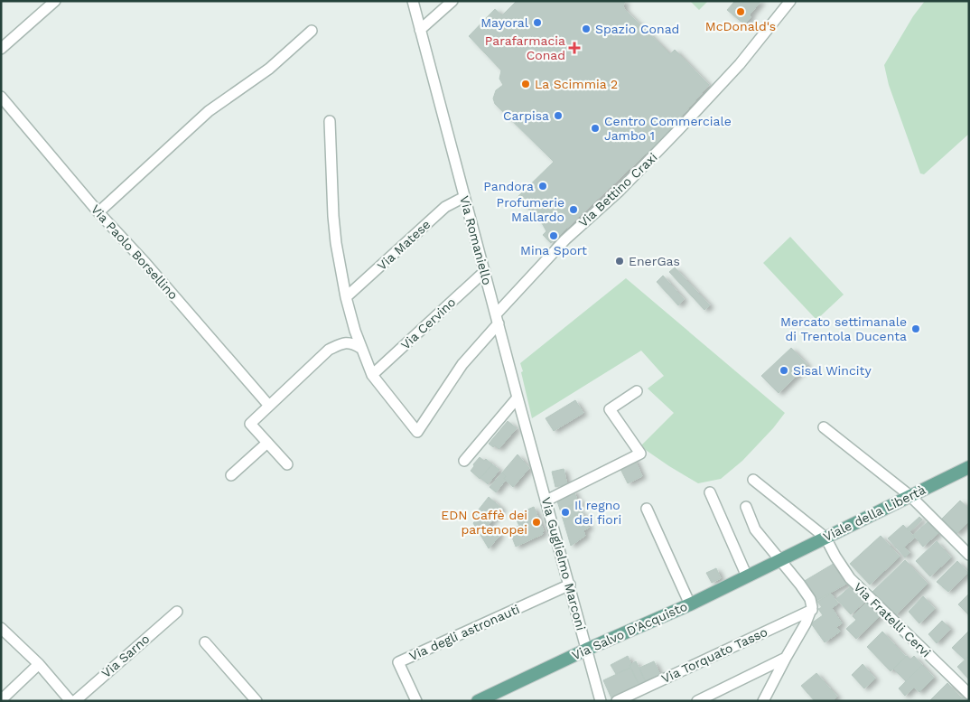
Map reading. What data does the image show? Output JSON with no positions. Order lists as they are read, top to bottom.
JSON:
{
  "streets": {
    "main road": ["Viale della Libertà", "Via Salvo D'Acquisto"],
    "street": [
      "Via Bettino Craxi",
      "Via Romaniello",
      "Via Matese",
      "Via Paolo Borsellino",
      "Via Cervino",
      "Via Guglielmo Marconi",
      "Via Fratelli Cervi",
      "Via degli astronauti",
      "Via Torquato Tasso",
      "Via Sarno"
    ]
  },
  "crossings": [
    ["Via Bettino Craxi", "Via Romaniello"],
    ["Via Bettino Craxi", "Via Cervino"],
    ["Via Romaniello", "Via Matese"],
    ["Via Romaniello", "Via Cervino"],
    ["Via Romaniello", "Via Guglielmo Marconi"],
    ["Viale della Libertà", "Via Fratelli Cervi"],
    ["Viale della Libertà", "Via Salvo D'Acquisto"],
    ["Via Guglielmo Marconi", "Via Salvo D'Acquisto"],
    ["Via Guglielmo Marconi", "Via degli astronauti"]
  ],
  "places": {
    "other": [
      "McDonald's",
      "Mayoral",
      "Spazio Conad",
      "La Scimmia 2",
      "Carpisa",
      "Centro Commerciale Jambo 1",
      "Pandora",
      "Profumerie Mallardo",
      "Mina Sport",
      "EnerGas",
      "Mercato settimanale di Trentola Ducenta",
      "Sisal Wincity",
      "Il regno dei fiori",
      "EDN Caffè dei partenopei"
    ],
    "health": ["Parafarmacia Conad"]
  }
}
